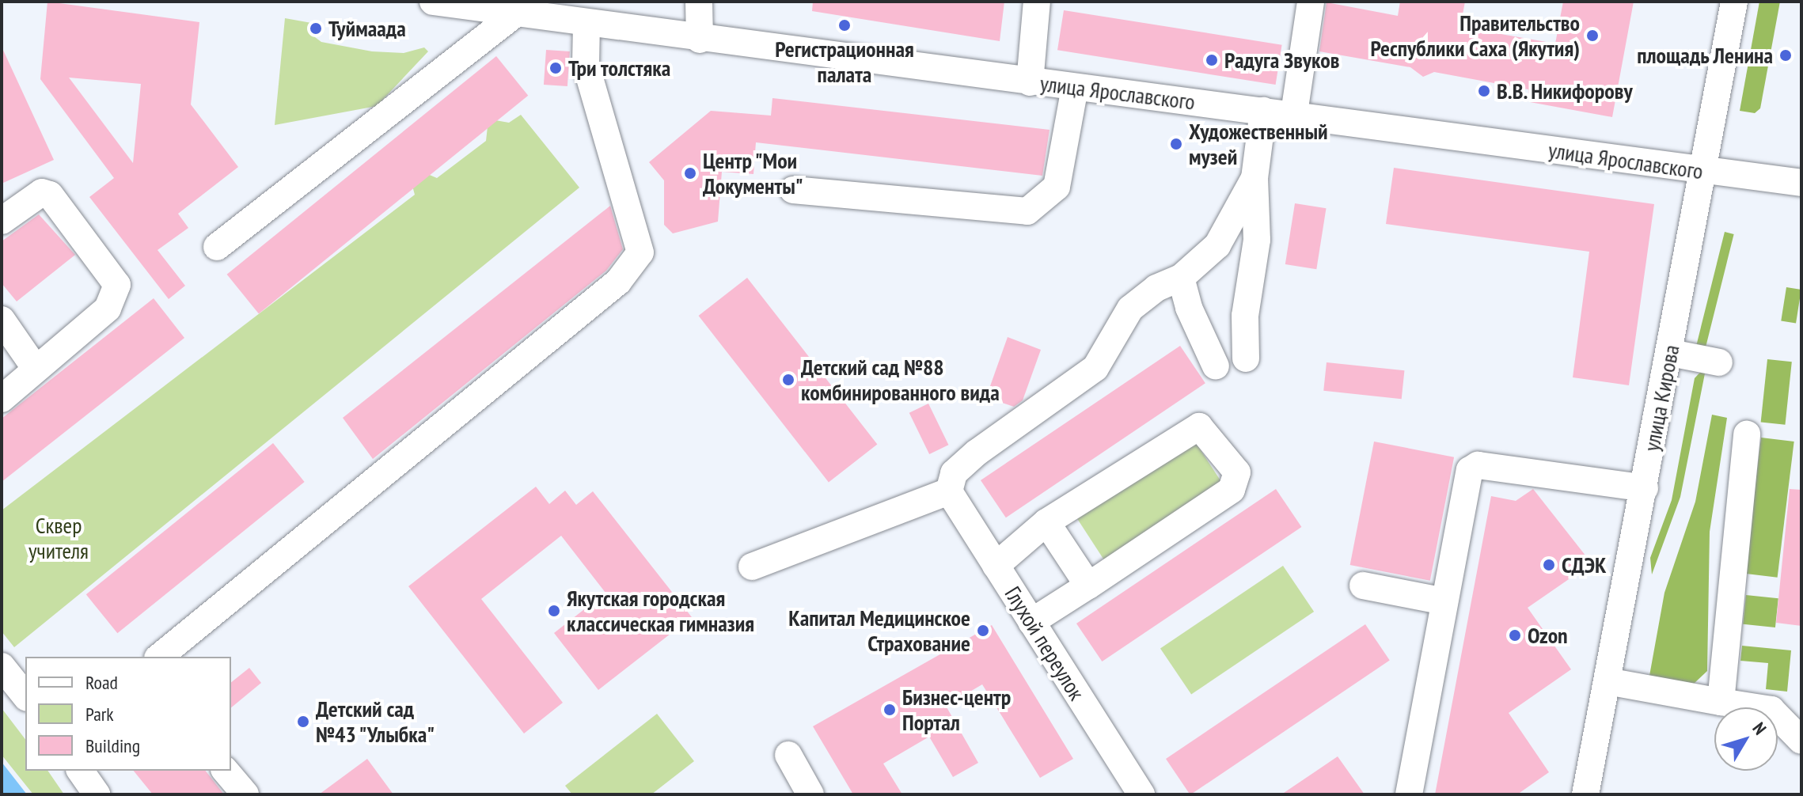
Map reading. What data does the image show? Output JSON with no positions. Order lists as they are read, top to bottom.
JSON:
{
  "streets": {
    "street": ["улица Ярославского", "улица Кирова", "Глухой переулок"]
  },
  "crossings": [
    ["улица Ярославского", "улица Кирова"]
  ],
  "parks": ["Сквер учителя"],
  "places": [
    "Регистрационная палата",
    "Туймаада",
    "Правительство Республики Саха (Якутия)",
    "площадь Ленина",
    "Радуга Звуков",
    "Три толстяка",
    "В.В. Никифорову",
    "Художественный музей",
    "Центр \"Мои Документы\"",
    "Детский сад №88 комбинированного вида",
    "СДЭК",
    "Якутская городская классическая гимназия",
    "Капитал Медицинское Страхование",
    "Ozon",
    "Бизнес-центр Портал",
    "Детский сад №43 \"Улыбка\""
  ],
  "legend": ["Road", "Park", "Building"],
  "north": "top right"
}
